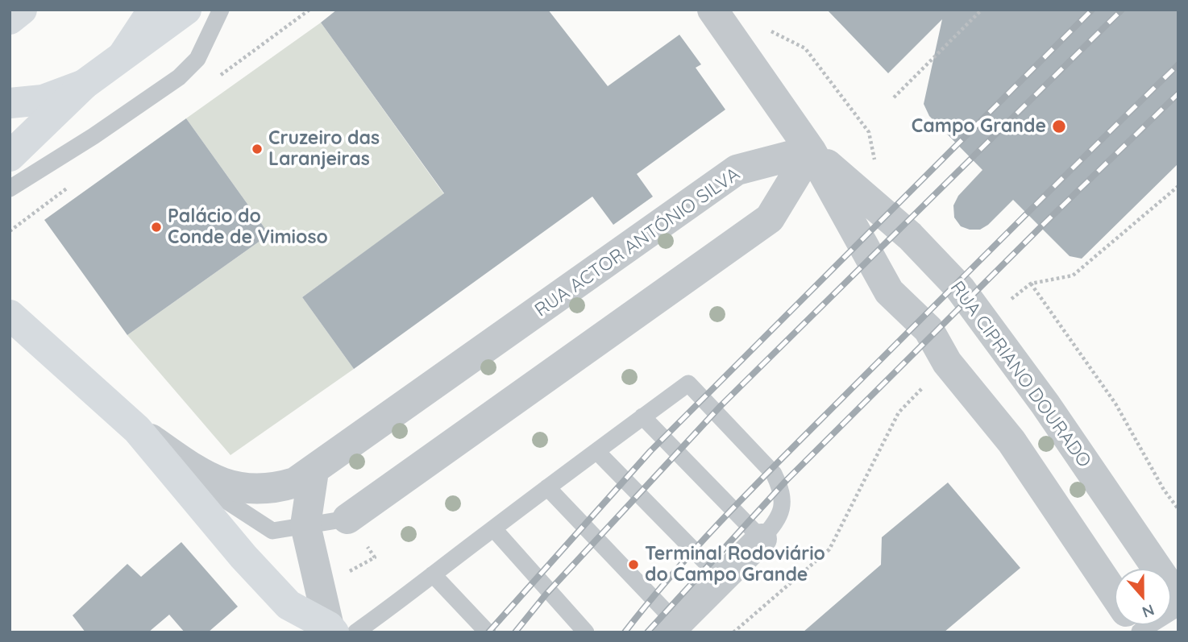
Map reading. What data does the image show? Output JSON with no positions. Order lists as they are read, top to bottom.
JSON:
{
  "streets": {
    "street": ["RUA ACTOR ANTÓNIO SILVA", "RUA CIPRIANO DOURADO"]
  },
  "crossings": [
    ["RUA ACTOR ANTÓNIO SILVA", "RUA CIPRIANO DOURADO"]
  ],
  "places": [
    "Campo Grande",
    "Cruzeiro das Laranjeiras",
    "Palácio do Conde de Vimioso",
    "Terminal Rodoviário do Campo Grande"
  ],
  "north": "bottom"
}
